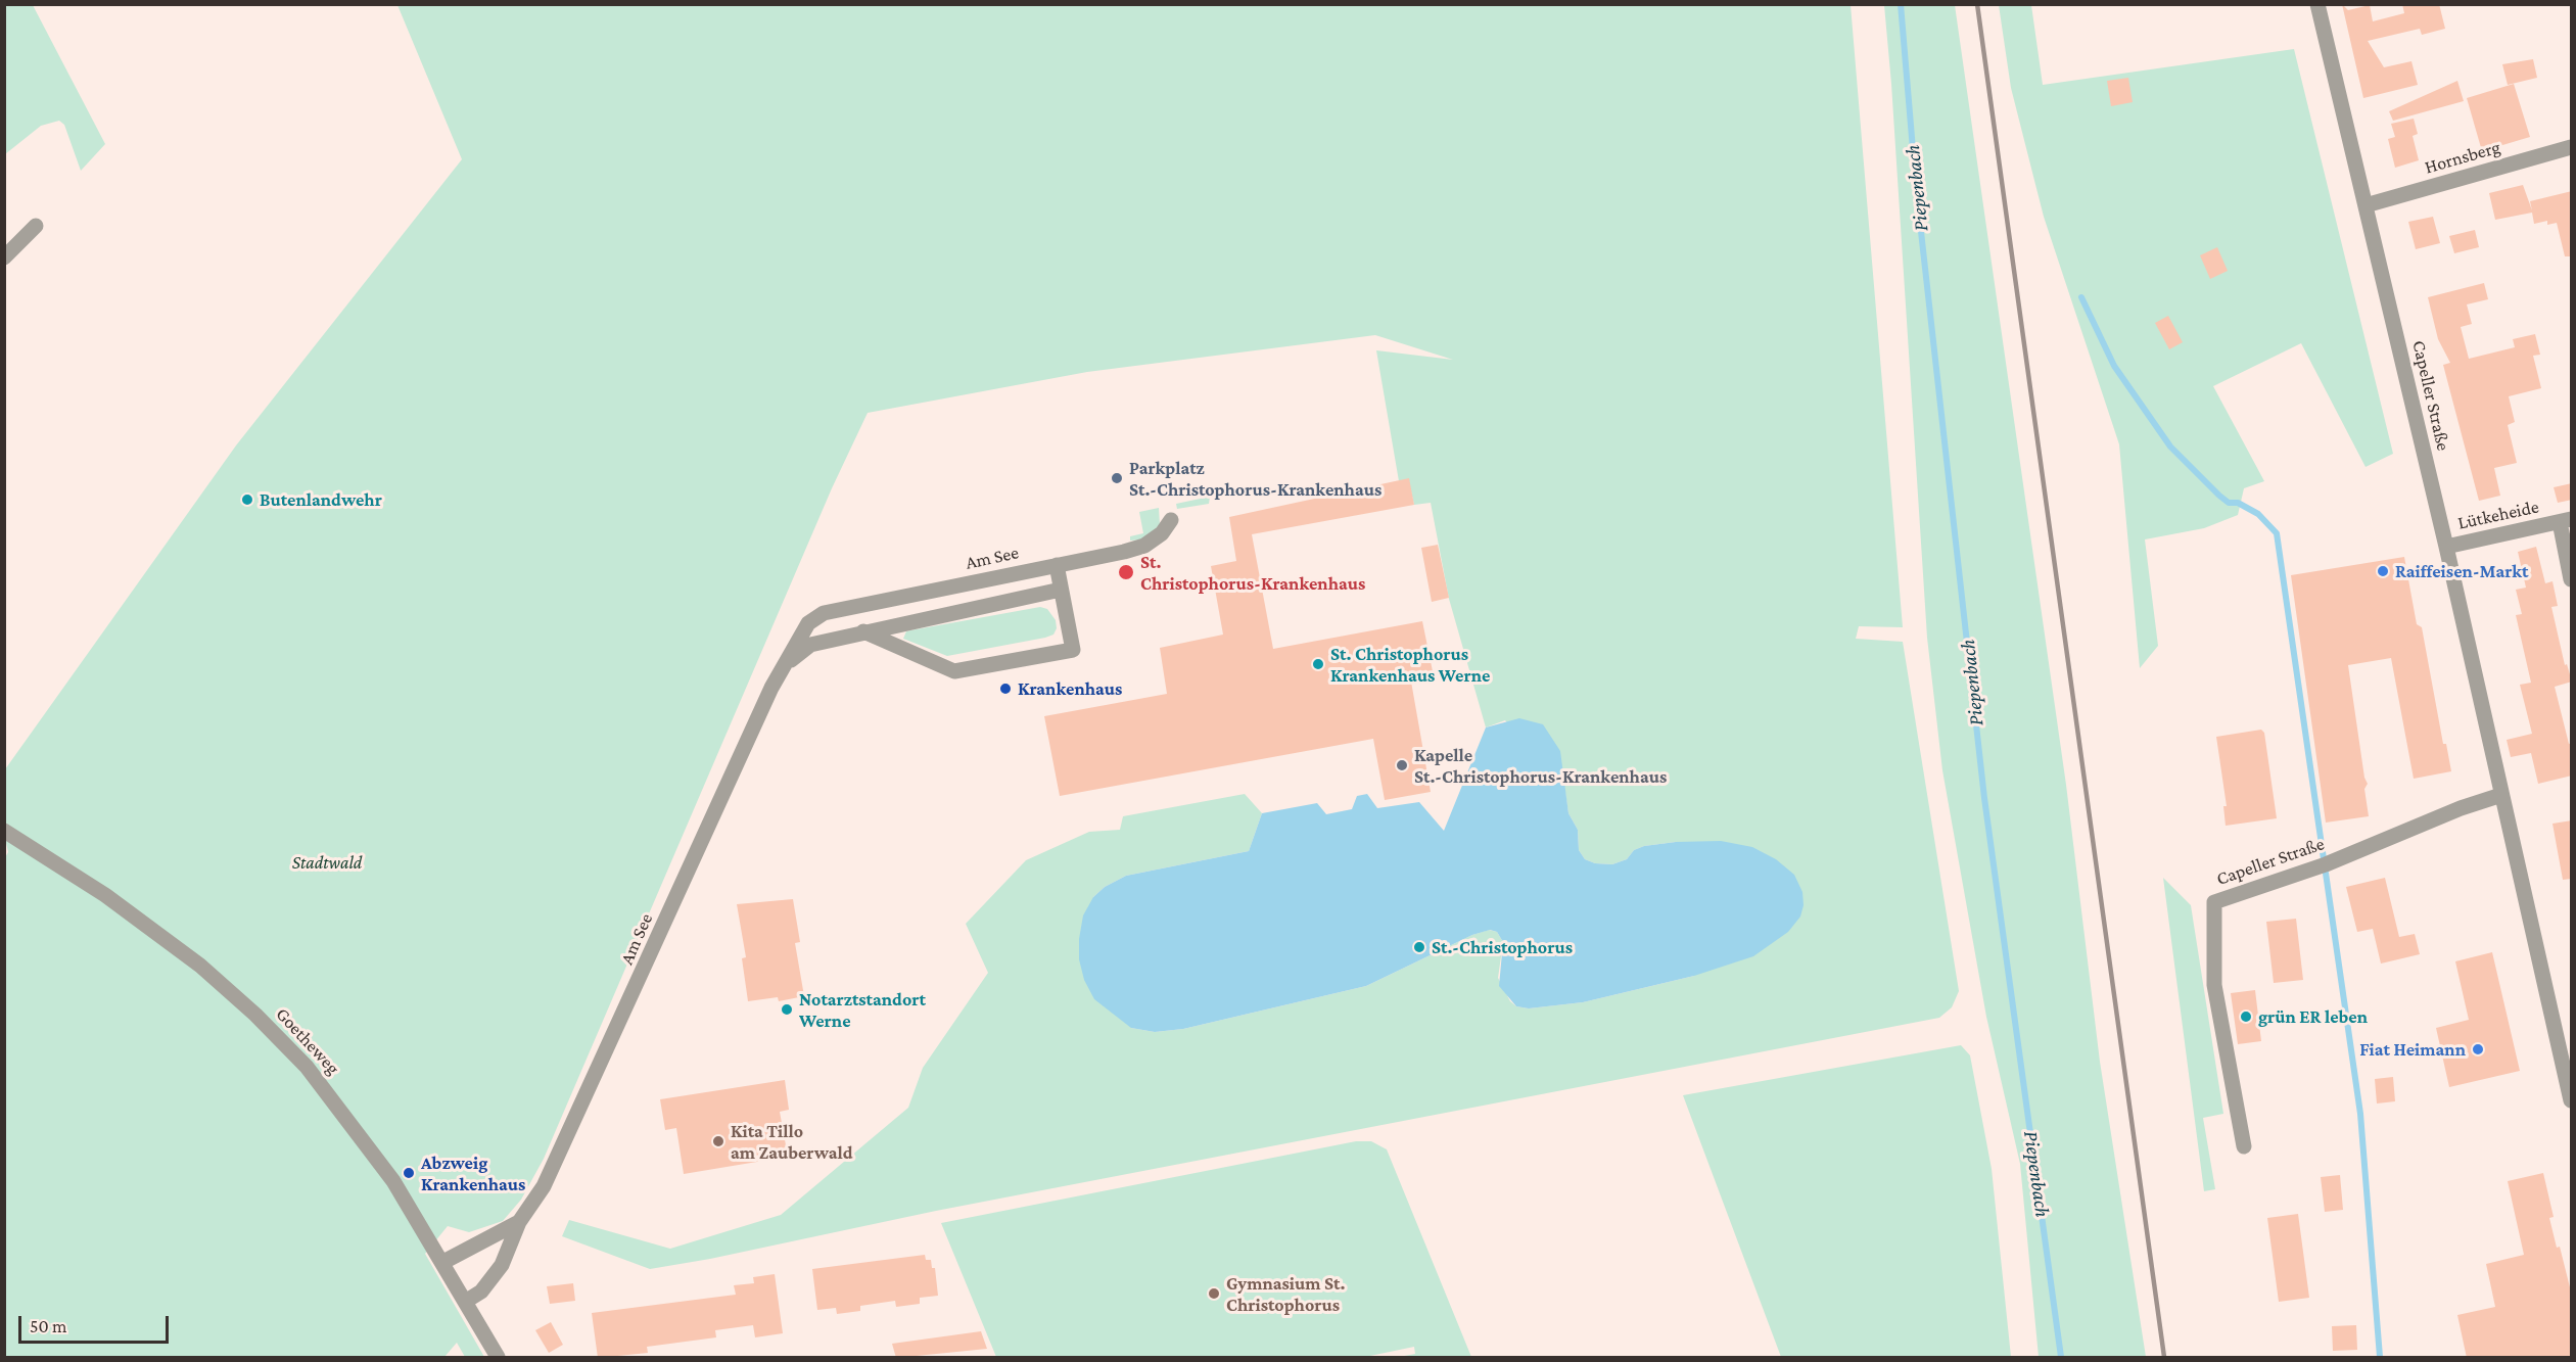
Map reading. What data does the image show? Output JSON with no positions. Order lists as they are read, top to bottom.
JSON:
{
  "streets": {
    "street": [
      "Hornsberg",
      "Capeller Straße",
      "Lütkeheide",
      "Am See",
      "Goetheweg"
    ]
  },
  "crossings": [
    ["Hornsberg", "Capeller Straße"],
    ["Capeller Straße", "Lütkeheide"],
    ["Am See", "Goetheweg"]
  ],
  "water": ["Piepenbach"],
  "parks": ["Stadtwald"],
  "places": [
    "Parkplatz St.-Christophorus-Krankenhaus",
    "Butenlandwehr",
    "Raiffeisen-Markt",
    "St. Christophorus-Krankenhaus",
    "St. Christophorus Krankenhaus Werne",
    "Krankenhaus",
    "Kapelle St.-Christophorus-Krankenhaus",
    "St.-Christophorus",
    "Notarztstandort Werne",
    "grün ER leben",
    "Fiat Heimann",
    "Kita Tillo am Zauberwald",
    "Abzweig Krankenhaus",
    "Gymnasium St. Christophorus"
  ],
  "scale_bar": "50 m"
}
